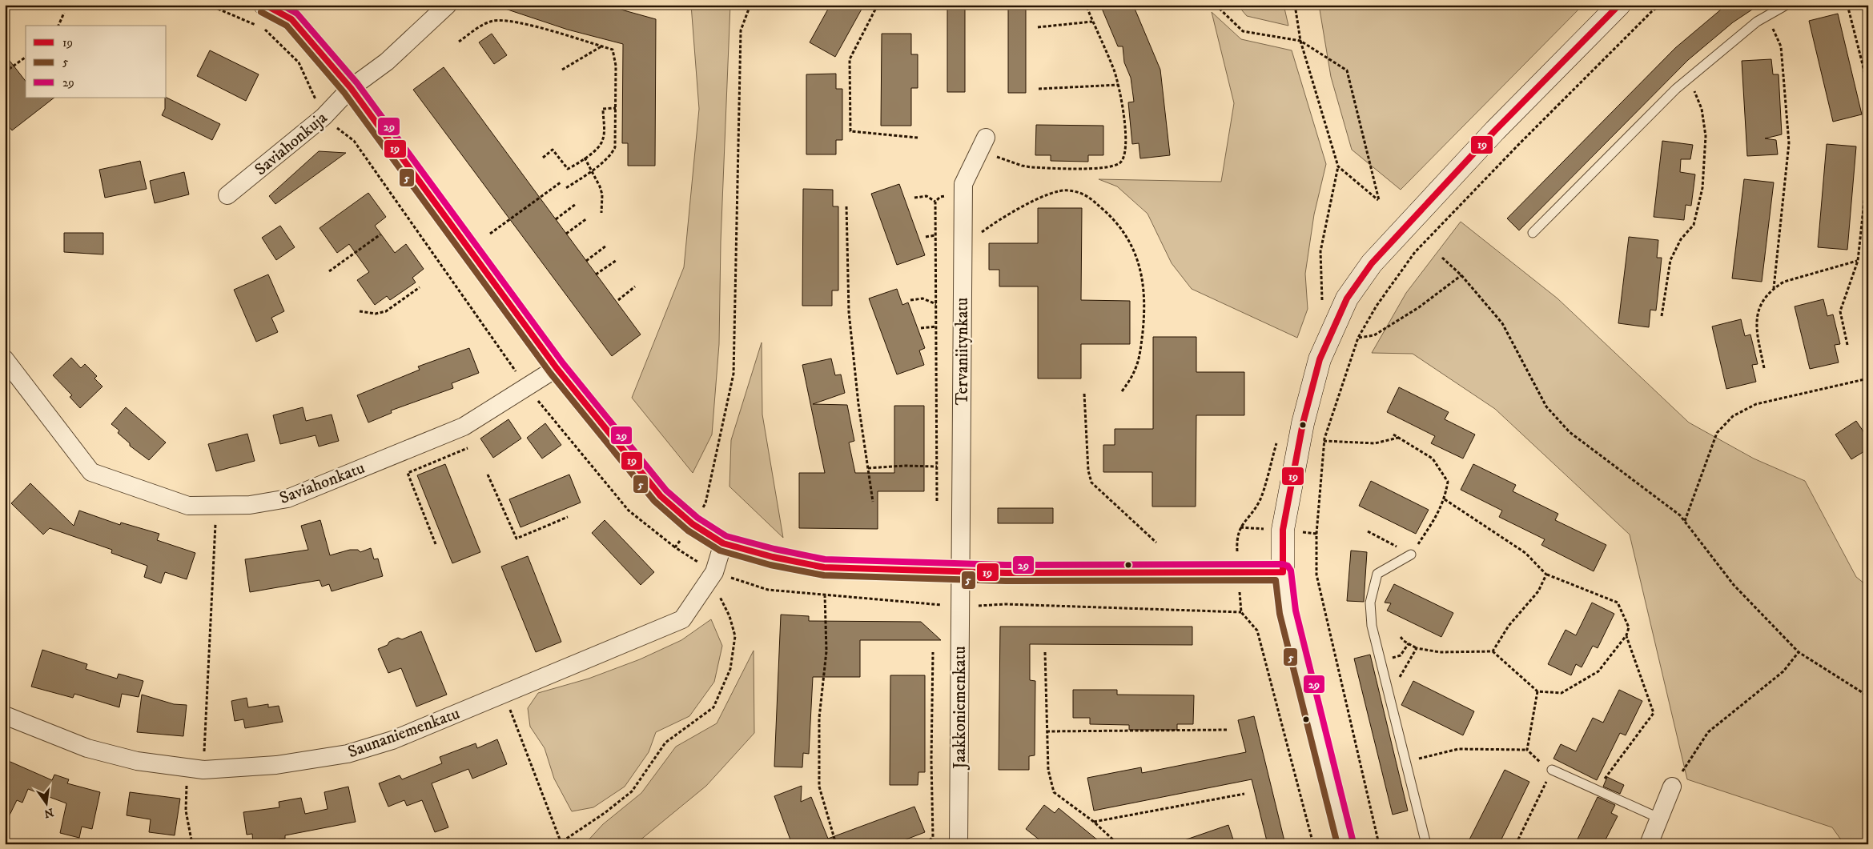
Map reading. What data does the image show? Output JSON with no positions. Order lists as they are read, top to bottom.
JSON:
{
  "streets": {
    "street": [
      "Saviahonkuja",
      "Tervaniitynkatu",
      "Saviahonkatu",
      "Jaakkoniemenkatu",
      "Saunaniemenkatu"
    ]
  },
  "crossings": [
    ["Tervaniitynkatu", "Jaakkoniemenkatu"]
  ],
  "lines": ["transit line 19", "transit line 29", "transit line 5"],
  "legend": ["19", "5", "29"],
  "north": "bottom"
}
